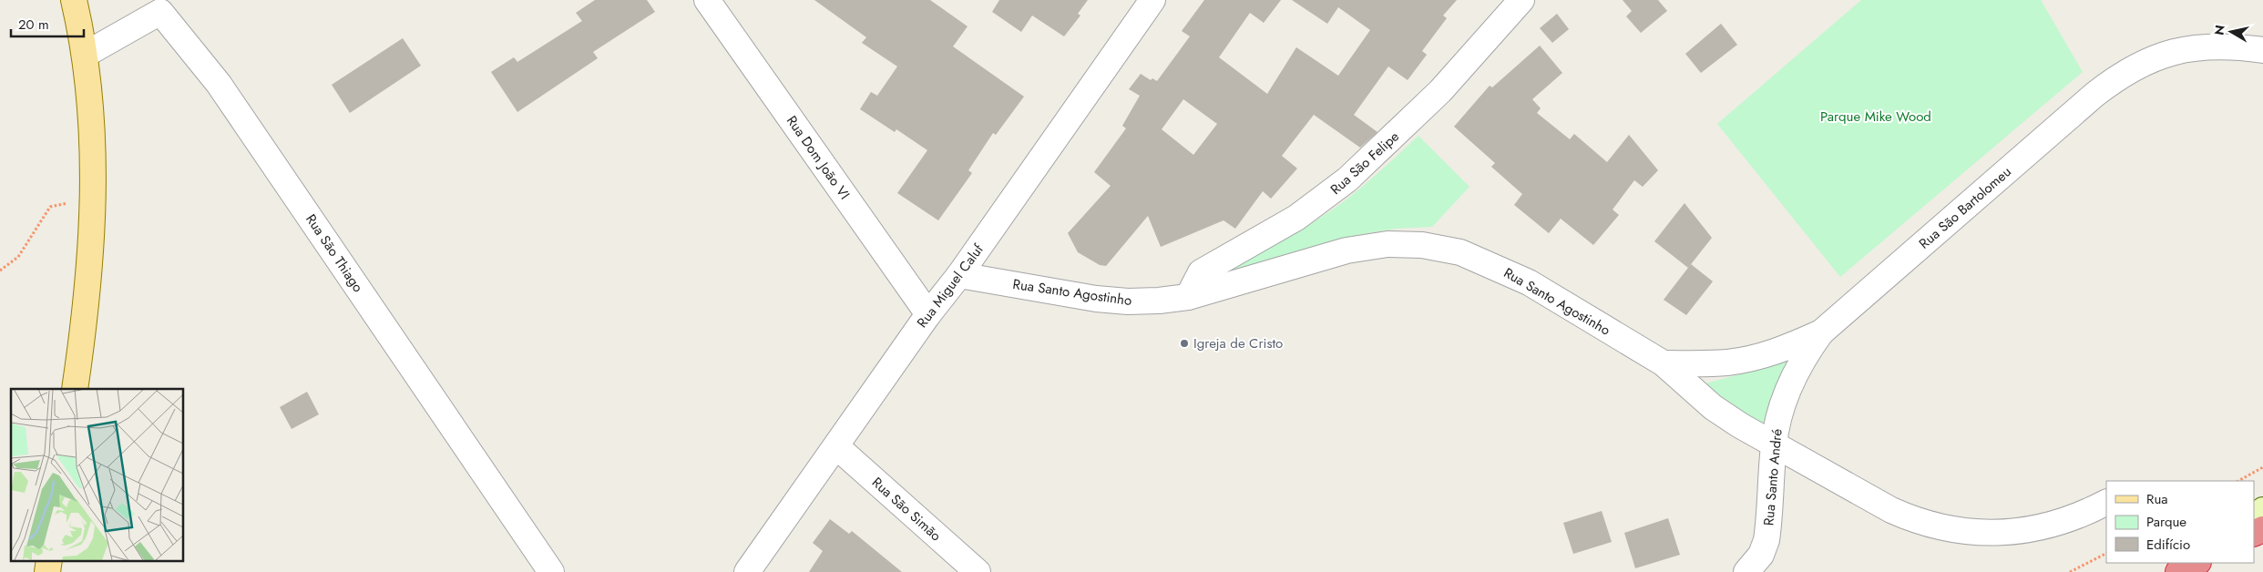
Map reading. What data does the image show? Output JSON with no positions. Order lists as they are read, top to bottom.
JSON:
{
  "streets": {
    "street": [
      "Rua Dom João VI",
      "Rua São Felipe",
      "Rua São Bartolomeu",
      "Rua São Thiago",
      "Rua Miguel Caluf",
      "Rua Santo Agostinho",
      "Rua Santo André",
      "Rua São Simão"
    ]
  },
  "crossings": [
    ["Rua Dom João VI", "Rua Miguel Caluf"],
    ["Rua São Felipe", "Rua Santo Agostinho"],
    ["Rua São Bartolomeu", "Rua Santo Agostinho"],
    ["Rua São Bartolomeu", "Rua Santo André"],
    ["Rua Miguel Caluf", "Rua Santo Agostinho"],
    ["Rua Miguel Caluf", "Rua São Simão"],
    ["Rua Santo Agostinho", "Rua Santo André"]
  ],
  "parks": ["Parque Mike Wood"],
  "places": ["Igreja de Cristo"],
  "legend": ["Rua", "Parque", "Edifício"],
  "scale_bar": "20 m",
  "north": "left"
}
